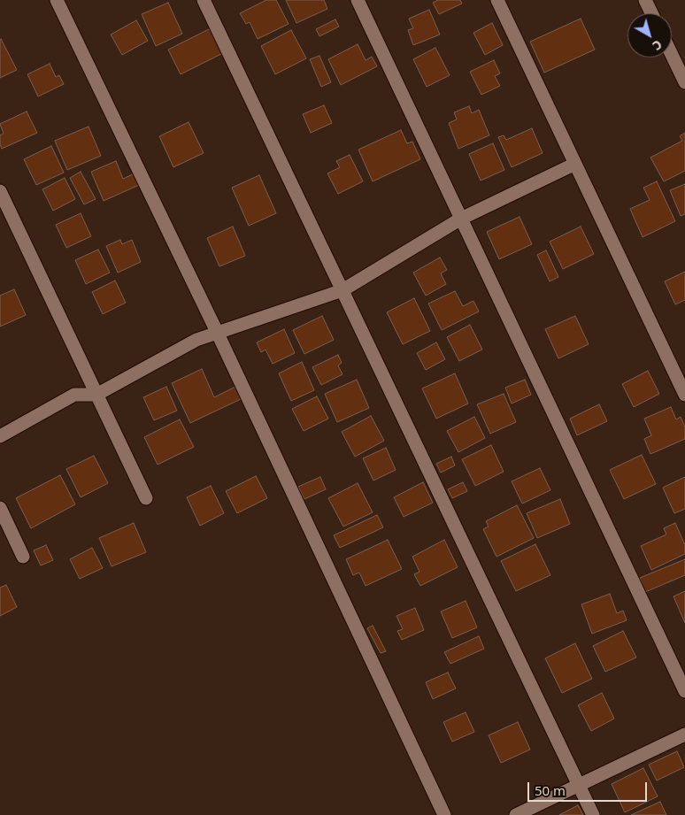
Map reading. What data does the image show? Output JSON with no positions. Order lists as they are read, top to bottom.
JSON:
{
  "scale_bar": "50 m",
  "north": "bottom right"
}
